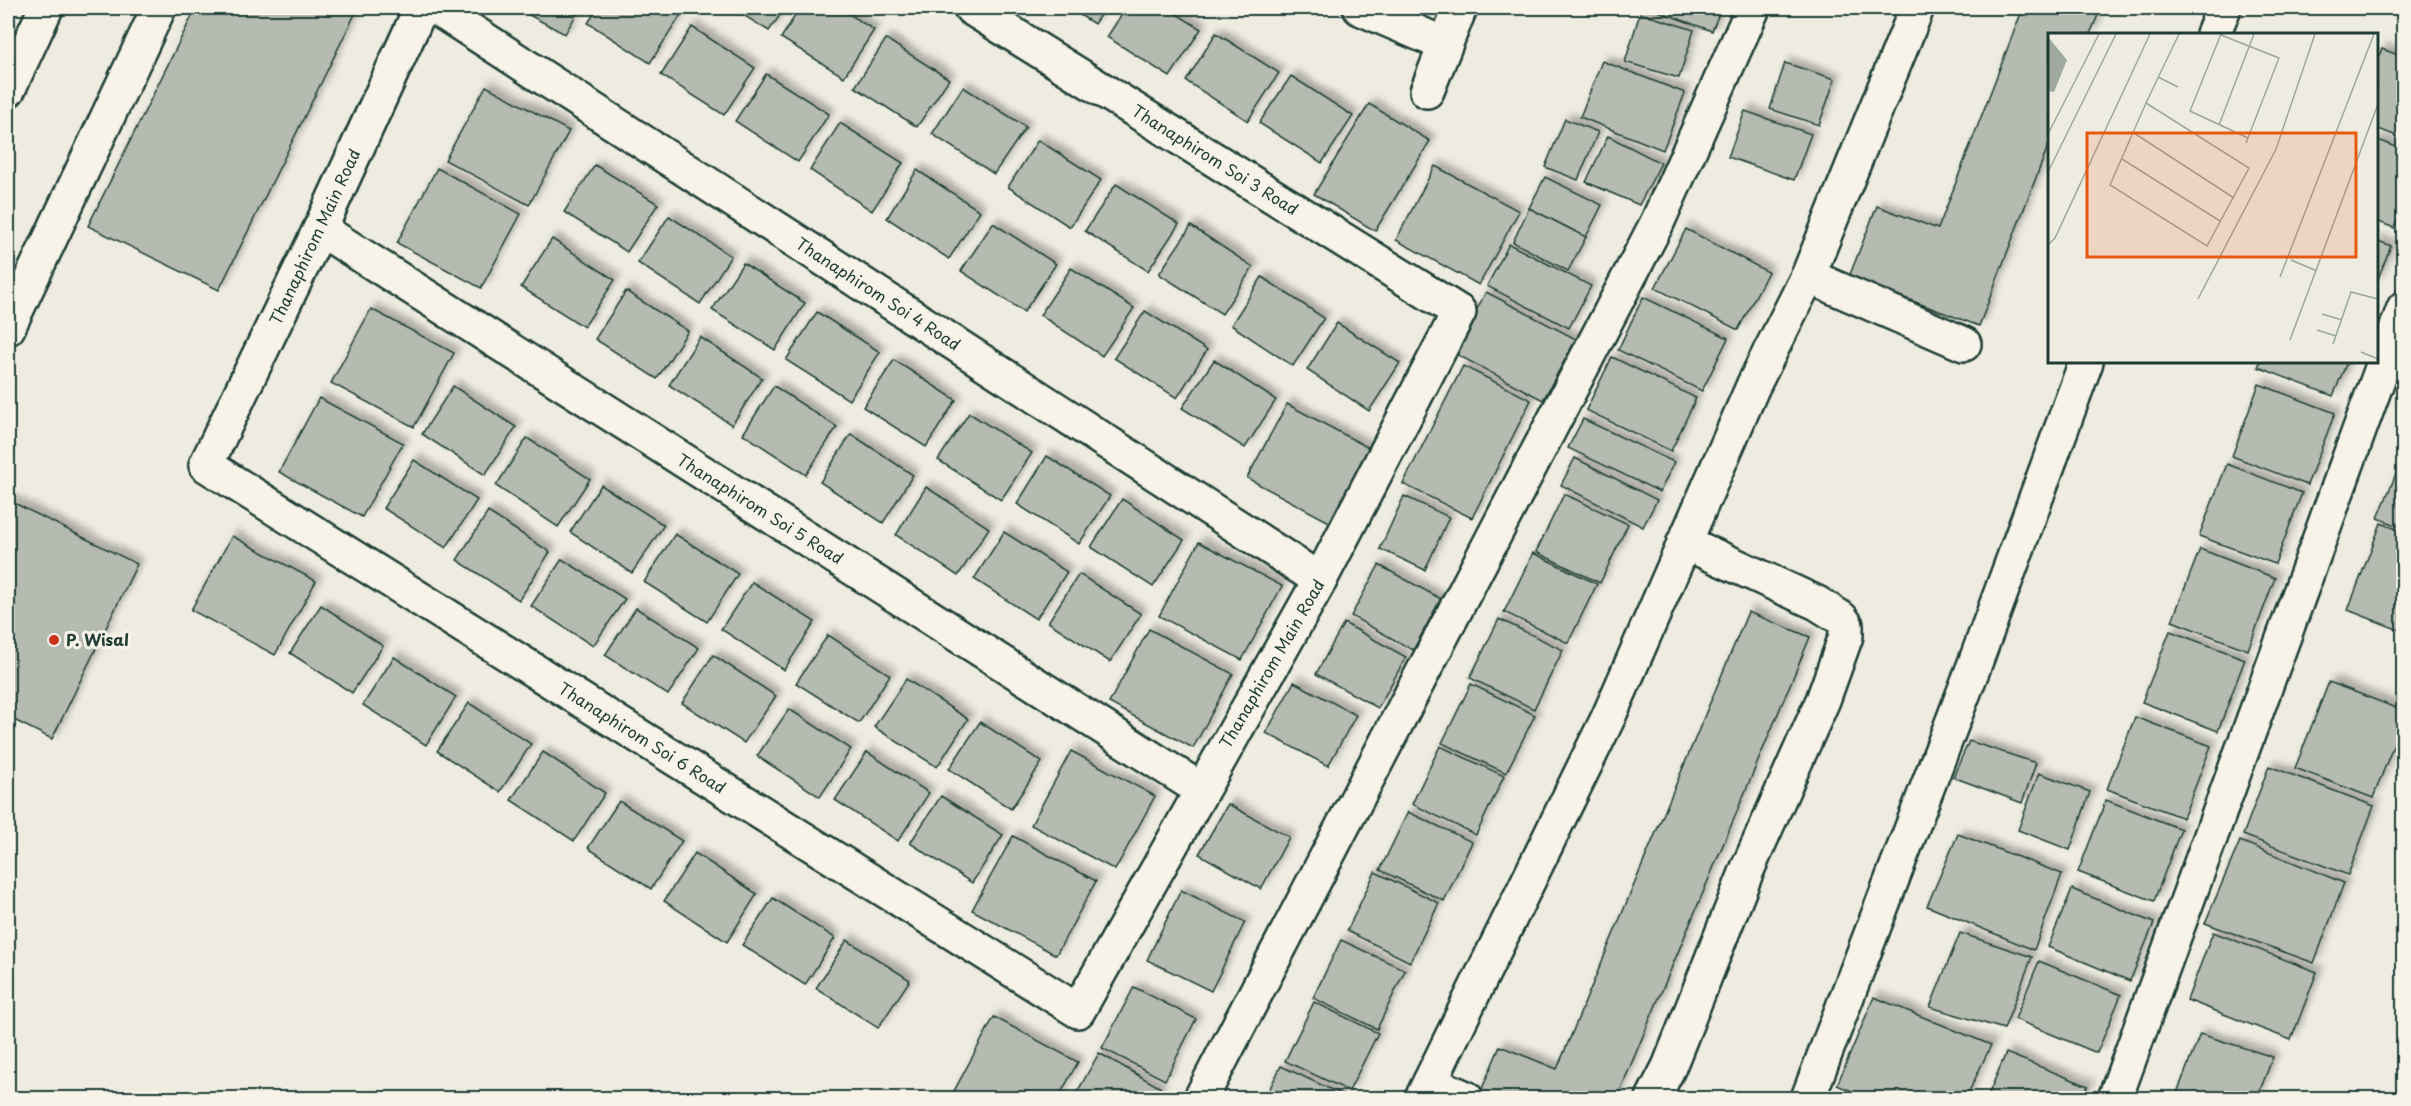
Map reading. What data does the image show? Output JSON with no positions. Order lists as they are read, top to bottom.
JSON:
{
  "streets": {
    "street": [
      "Thanaphirom Soi 3 Road",
      "Thanaphirom Main Road",
      "Thanaphirom Soi 4 Road",
      "Thanaphirom Soi 5 Road",
      "Thanaphirom Soi 6 Road"
    ]
  },
  "crossings": [
    ["Thanaphirom Soi 3 Road", "Thanaphirom Main Road"],
    ["Thanaphirom Main Road", "Thanaphirom Soi 4 Road"],
    ["Thanaphirom Main Road", "Thanaphirom Soi 5 Road"],
    ["Thanaphirom Main Road", "Thanaphirom Soi 6 Road"]
  ],
  "places": ["P. Wisal"]
}
